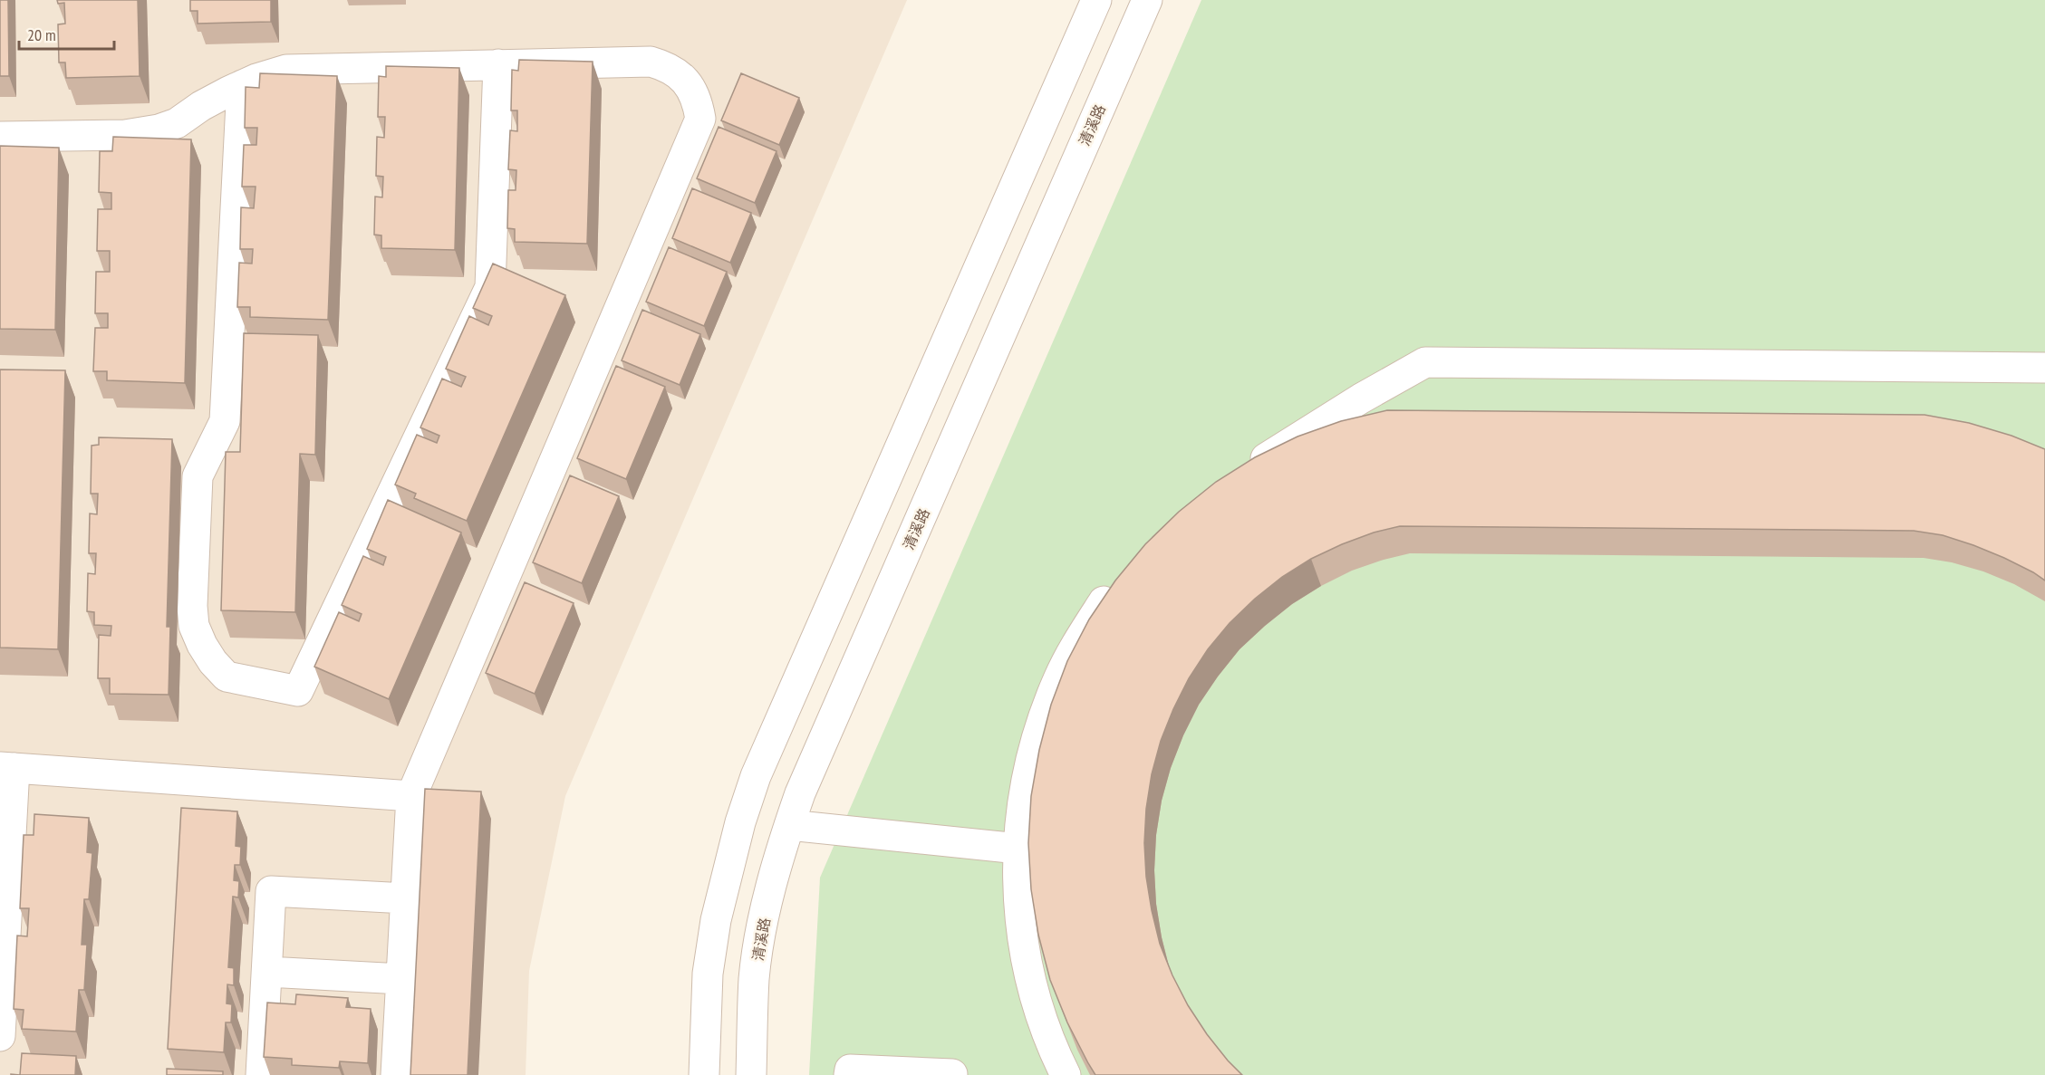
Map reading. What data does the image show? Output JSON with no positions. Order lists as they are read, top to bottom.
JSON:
{
  "streets": {
    "street": ["清溪路"]
  },
  "scale_bar": "20 m"
}
